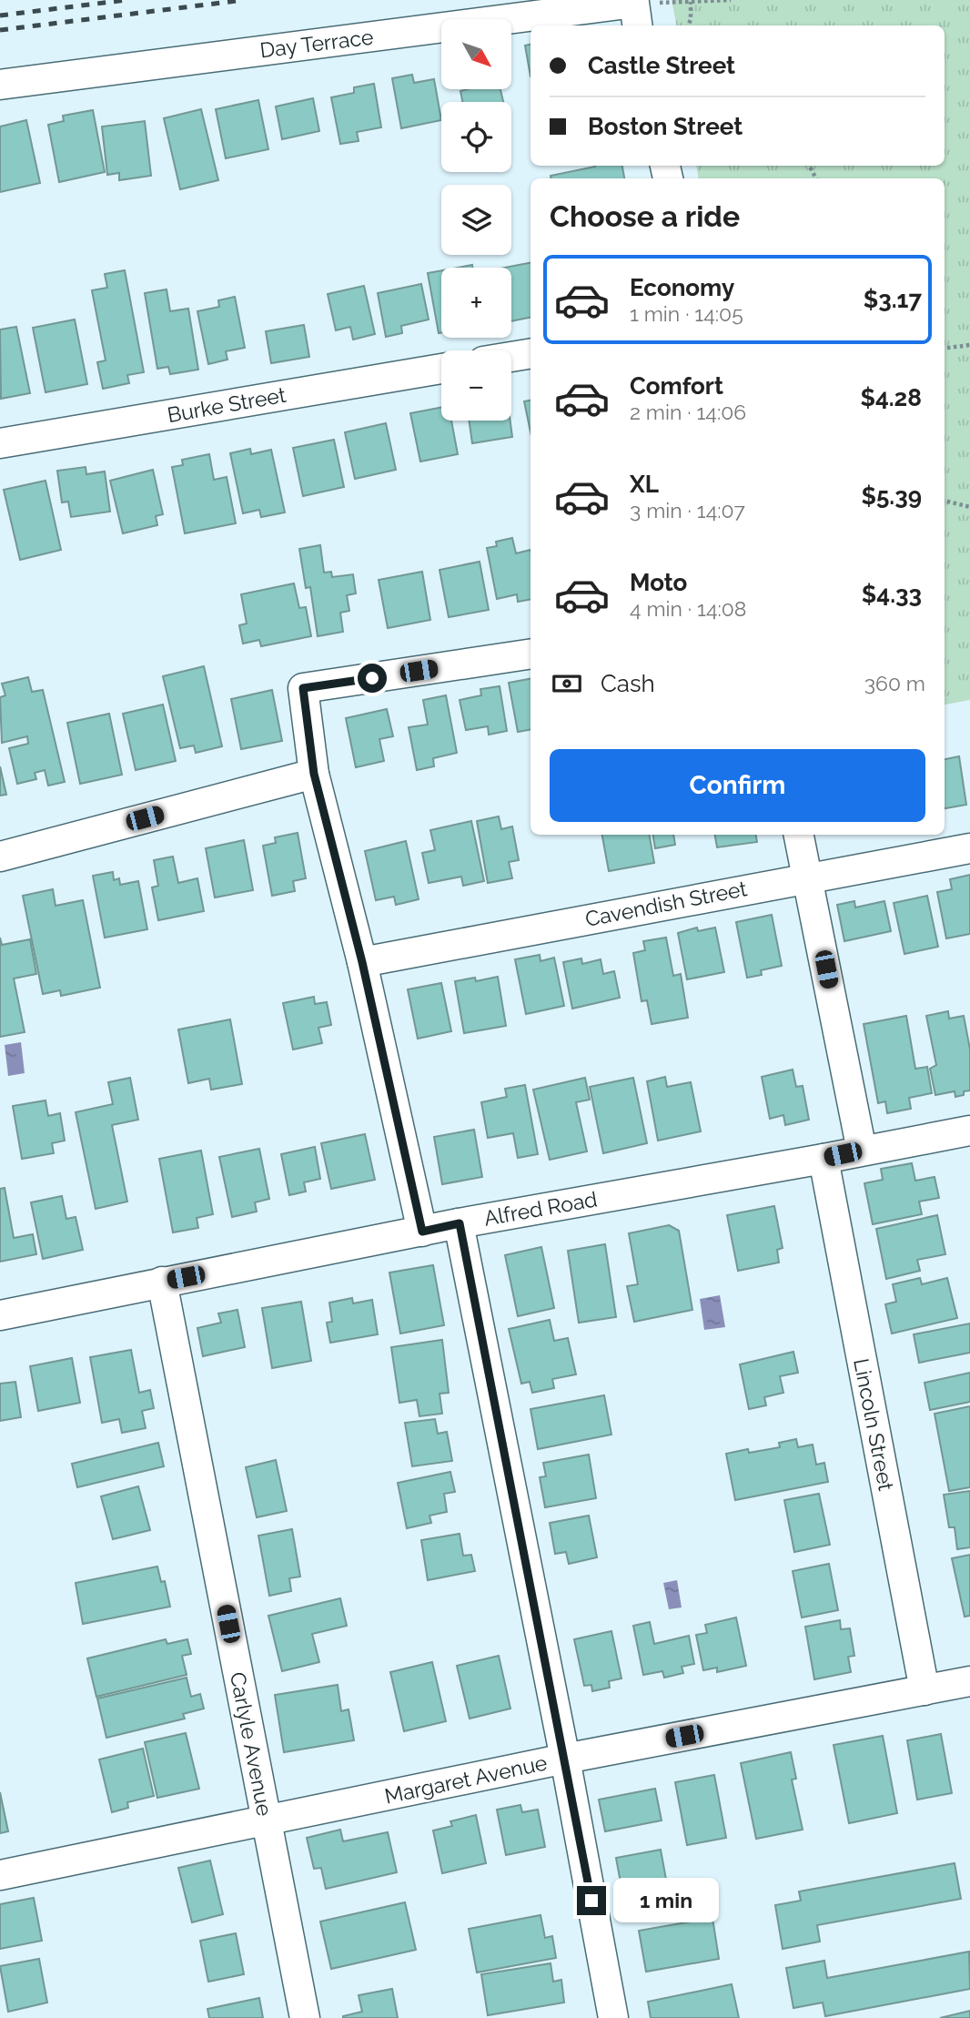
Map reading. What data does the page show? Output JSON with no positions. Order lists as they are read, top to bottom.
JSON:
{
  "streets": {
    "street": [
      "Day Terrace",
      "Burke Street",
      "Cavendish Street",
      "Alfred Road",
      "Lincoln Street",
      "Carlyle Avenue",
      "Margaret Avenue"
    ]
  },
  "crossings": [
    ["Alfred Road", "Lincoln Street"],
    ["Alfred Road", "Carlyle Avenue"],
    ["Lincoln Street", "Margaret Avenue"],
    ["Carlyle Avenue", "Margaret Avenue"]
  ],
  "north": "bottom right",
  "page": {
    "map_buttons": ["+", "−"],
    "banner": ["Castle Street", "Boston Street"],
    "heading": "Choose a ride",
    "list": [
      {
        "name": "Economy",
        "note": "1 min · 14:05",
        "value": "$3.17"
      },
      {
        "name": "Comfort",
        "note": "2 min · 14:06",
        "value": "$4.28"
      },
      {
        "name": "XL",
        "note": "3 min · 14:07",
        "value": "$5.39"
      },
      {
        "name": "Moto",
        "note": "4 min · 14:08",
        "value": "$4.33"
      }
    ],
    "pay": ["Cash", "360 m"],
    "buttons": "Confirm",
    "bubble": "1 min"
  }
}
